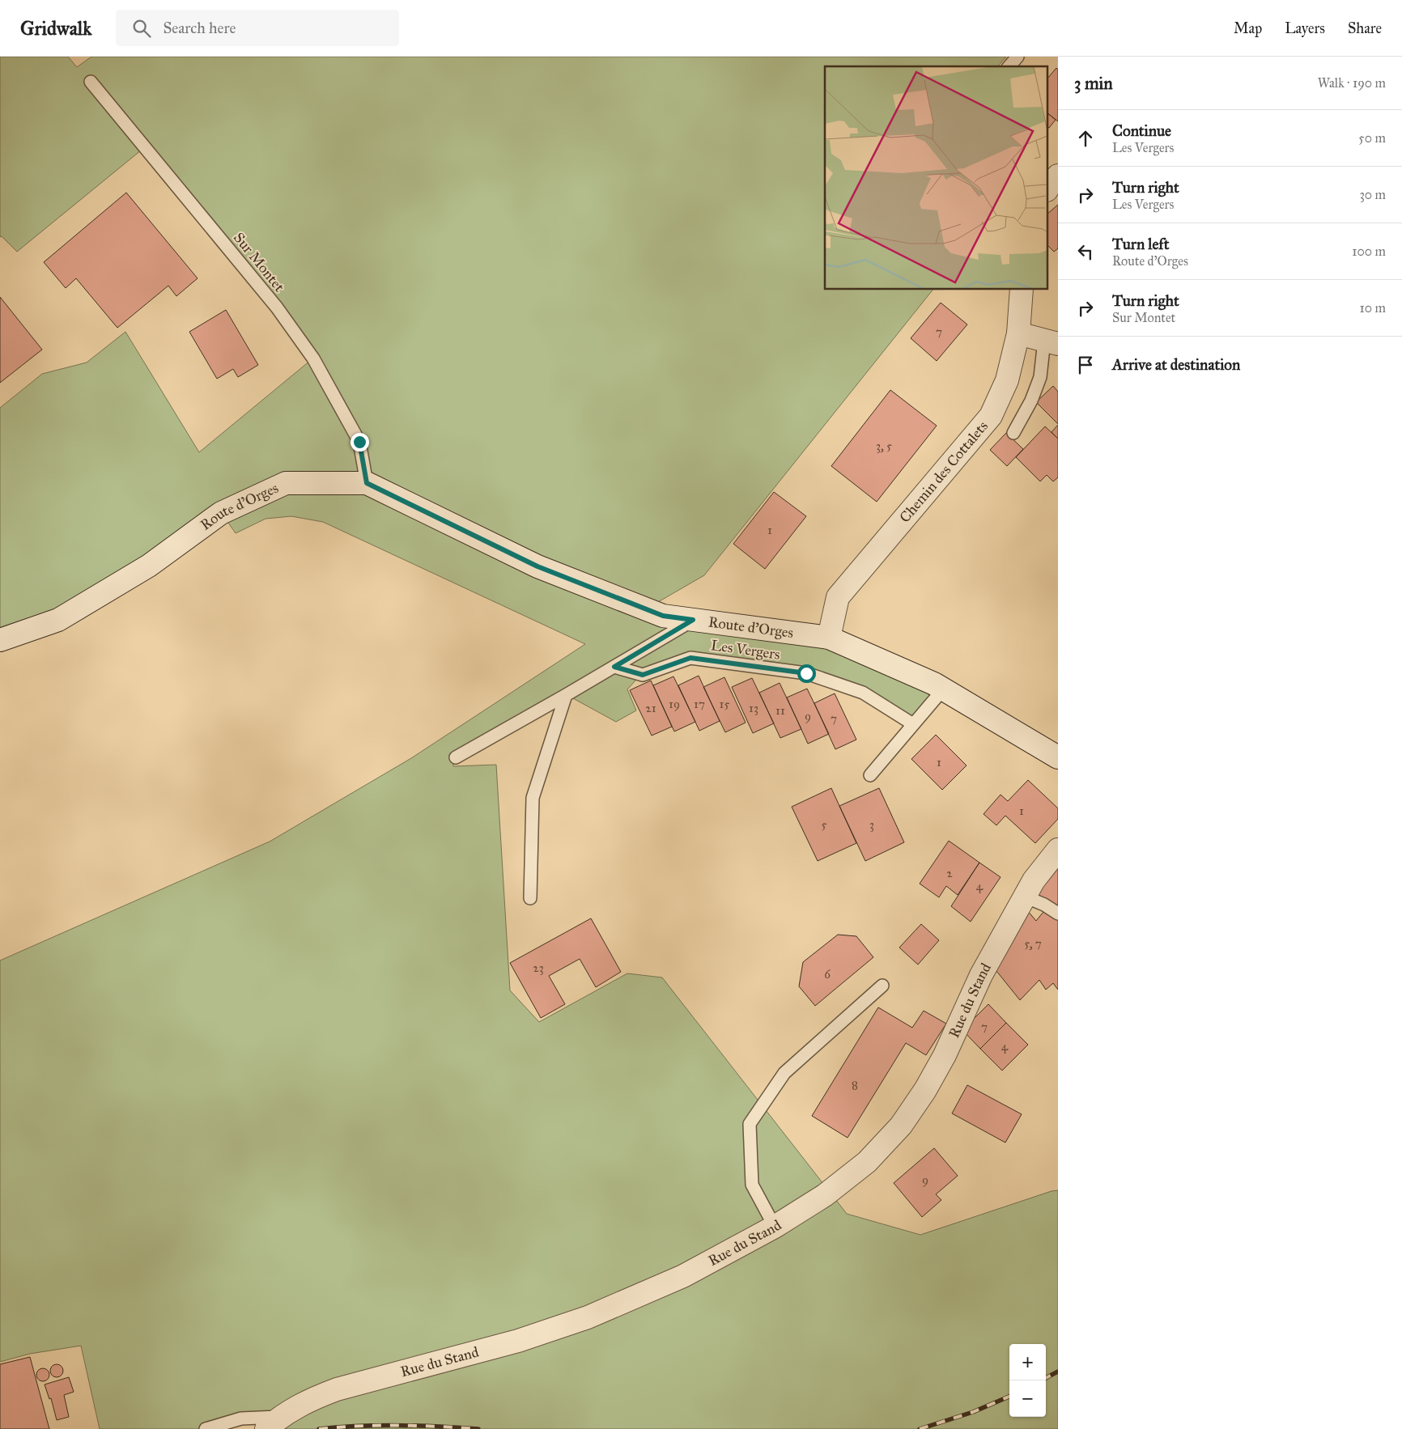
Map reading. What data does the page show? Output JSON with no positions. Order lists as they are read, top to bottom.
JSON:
{
  "streets": {
    "street": ["Chemin des Cottalets", "Route d'Orges", "Rue du Stand"],
    "lane": ["Sur Montet", "Les Vergers"]
  },
  "crossings": [
    ["Sur Montet", "Route d'Orges"],
    ["Chemin des Cottalets", "Route d'Orges"]
  ],
  "house_numbers": [
    "7",
    "3, 5",
    "1",
    "19",
    "17",
    "15",
    "21",
    "13",
    "11",
    "9",
    "7",
    "1",
    "1",
    "5",
    "3",
    "2",
    "4",
    "5, 7",
    "23",
    "6",
    "7",
    "4",
    "8",
    "9"
  ],
  "page": {
    "header": "Gridwalk",
    "search": "Search here",
    "nav": ["Map", "Layers", "Share"],
    "heading": ["3 min", "Walk · 190 m"],
    "list": [
      ["Continue", "Les Vergers", "50 m"],
      ["Turn right", "Les Vergers", "30 m"],
      ["Turn left", "Route d'Orges", "100 m"],
      ["Turn right", "Sur Montet", "10 m"],
      "Arrive at destination"
    ],
    "map_buttons": ["+", "−"]
  }
}
